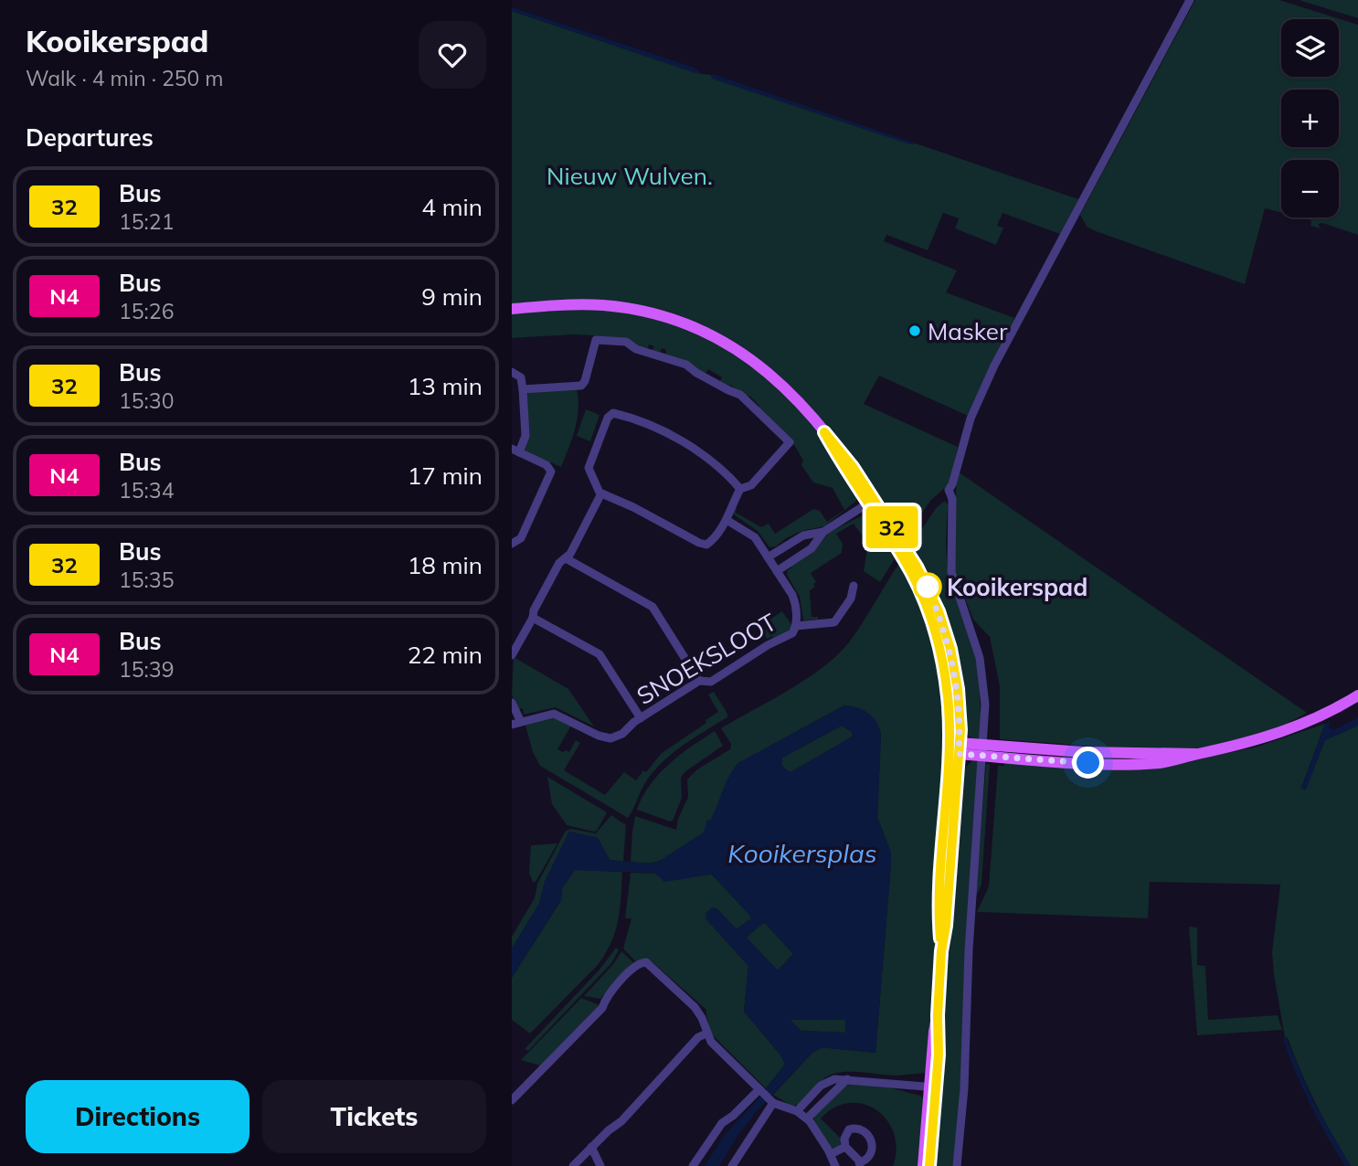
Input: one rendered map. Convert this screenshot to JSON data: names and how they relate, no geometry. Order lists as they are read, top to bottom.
{
  "streets": {
    "street": ["SNOEKSLOOT"]
  },
  "water": ["Kooikersplas"],
  "parks": ["Nieuw Wulven."],
  "places": ["Masker", "Kooikerspad"],
  "lines": ["bus line 32"],
  "page": {
    "heading": [
      ["Kooikerspad", "Walk · 4 min · 250 m"],
      "Departures"
    ],
    "on_map": "32",
    "map_buttons": ["+", "−"],
    "list": [
      {
        "mark": "32",
        "name": "Bus",
        "note": "15:21",
        "value": "4 min"
      },
      {
        "mark": "N4",
        "name": "Bus",
        "note": "15:26",
        "value": "9 min"
      },
      {
        "mark": "32",
        "name": "Bus",
        "note": "15:30",
        "value": "13 min"
      },
      {
        "mark": "N4",
        "name": "Bus",
        "note": "15:34",
        "value": "17 min"
      },
      {
        "mark": "32",
        "name": "Bus",
        "note": "15:35",
        "value": "18 min"
      },
      {
        "mark": "N4",
        "name": "Bus",
        "note": "15:39",
        "value": "22 min"
      }
    ],
    "buttons": ["Directions", "Tickets"]
  }
}
